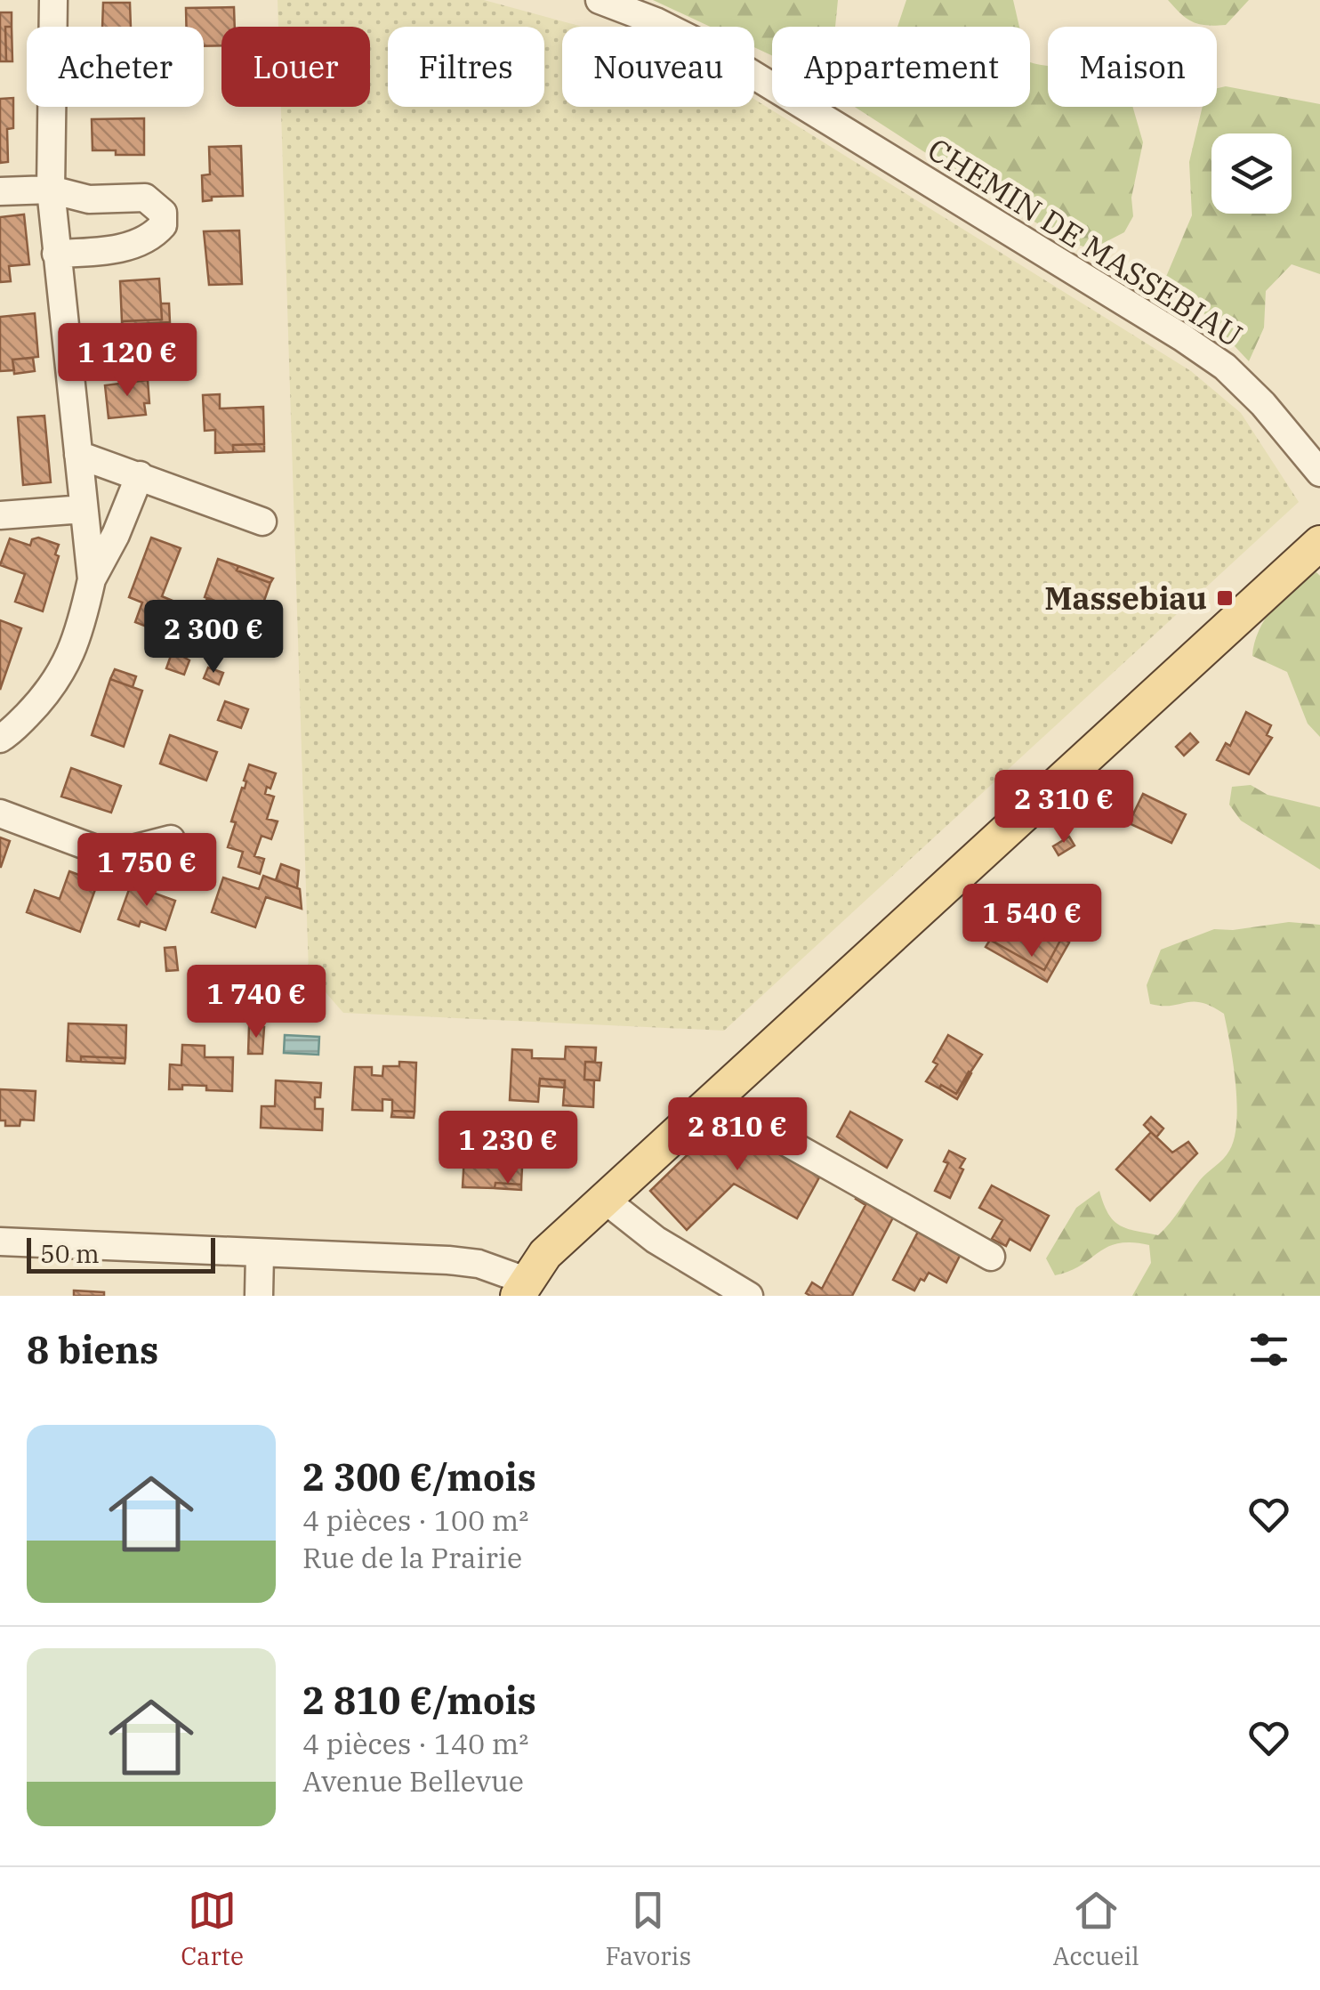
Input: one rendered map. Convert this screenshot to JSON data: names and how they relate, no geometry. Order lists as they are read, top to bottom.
{
  "streets": {
    "street": ["CHEMIN DE MASSEBIAU"]
  },
  "places": {
    "transit": ["Massebiau"]
  },
  "scale_bar": "50 m",
  "page": {
    "chip": [
      "Acheter",
      "Louer",
      "Filtres",
      "Nouveau",
      "Appartement",
      "Maison"
    ],
    "price": [
      "1 120 €",
      "2 300 €",
      "2 310 €",
      "1 750 €",
      "1 540 €",
      "1 740 €",
      "2 810 €",
      "1 230 €"
    ],
    "scale": "50 m",
    "heading": "8 biens",
    "list": [
      {
        "name": "2 300 €/mois",
        "note": "4 pièces · 100 m² · Rue de la Prairie"
      },
      {
        "name": "2 810 €/mois",
        "note": "4 pièces · 140 m² · Avenue Bellevue"
      }
    ],
    "tabs": ["Carte", "Favoris", "Accueil"]
  }
}
